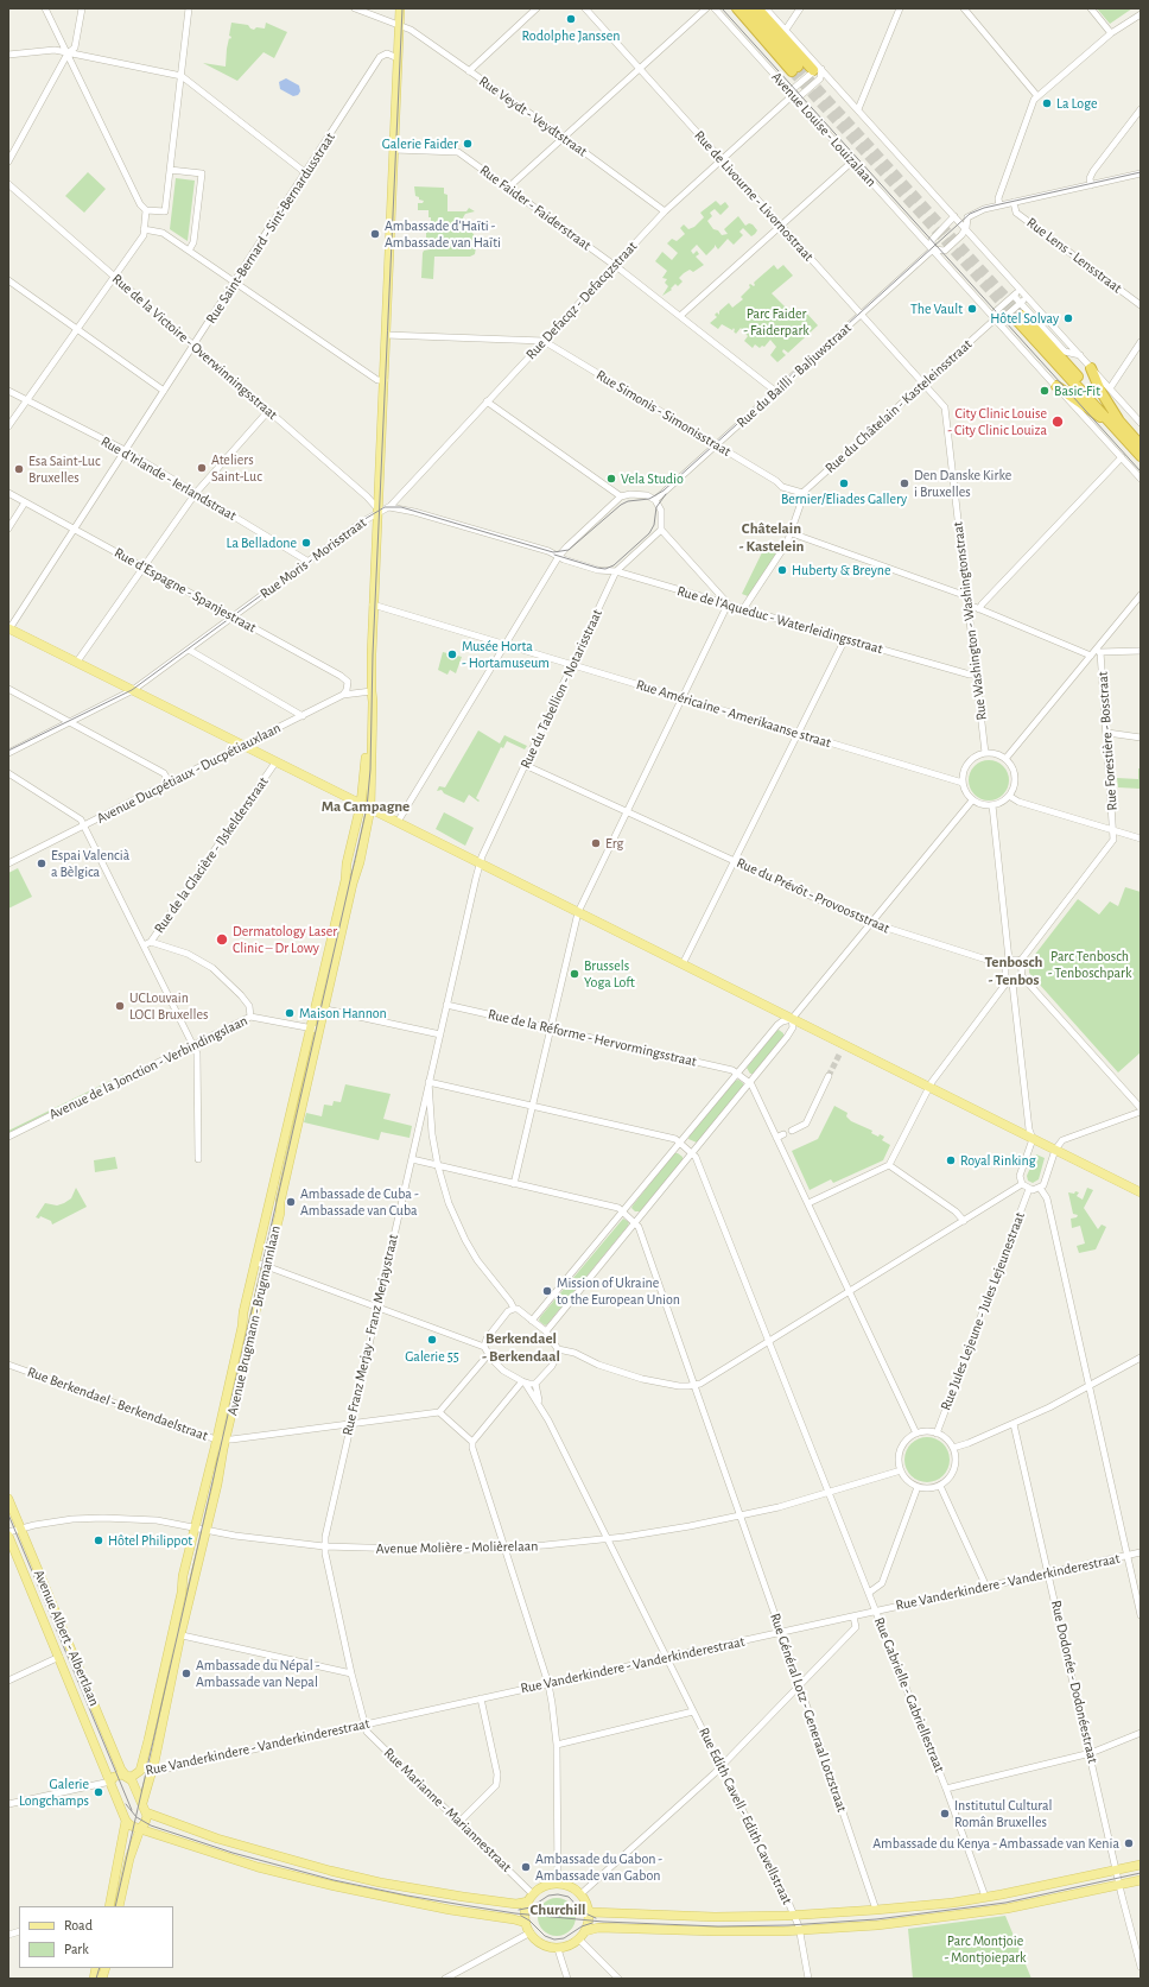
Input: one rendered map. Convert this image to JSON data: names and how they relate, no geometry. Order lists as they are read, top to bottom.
{
  "streets": {
    "highway": ["Avenue Louise - Louizalaan"],
    "main road": ["Avenue Brugmann - Brugmannlaan", "Rue Vanderkindere - Vanderkinderestraat", "Avenue Albert - Albertlaan"],
    "street": [
      "Rue Veydt - Veydtstraat",
      "Rue de Livourne - Livornostraat",
      "Rue Faider - Faiderstraat",
      "Rue Saint-Bernard - Sint-Bernardusstraat",
      "Rue Lens - Lensstraat",
      "Rue Defacqz - Defacqzstraat",
      "Rue de la Victoire - Overwinningsstraat",
      "Rue du Bailli - Baljuwstraat",
      "Rue du Châtelain - Kasteleinsstraat",
      "Rue Simonis - Simonisstraat",
      "Rue d'Irlande - Ierlandstraat",
      "Rue Moris - Morisstraat",
      "Rue d'Espagne - Spanjestraat",
      "Rue de l'Aqueduc - Waterleidingsstraat",
      "Rue Washington - Washingtonstraat",
      "Rue du Tabellion - Notarisstraat",
      "Rue Américaine - Amerikaanse straat",
      "Rue Forestière - Bosstraat",
      "Avenue Ducpétiaux - Ducpétiauxlaan",
      "Rue de la Glacière - IJskelderstraat",
      "Rue du Prévôt - Provooststraat",
      "Rue de la Réforme - Hervormingsstraat",
      "Avenue de la Jonction - Verbindingslaan",
      "Rue Jules Lejeune - Jules Lejeunestraat",
      "Rue Franz Merjay - Franz Merjaystraat",
      "Rue Berkendael - Berkendaelstraat",
      "Avenue Molière - Molièrelaan",
      "Rue Dodonée - Dodonéestraat",
      "Rue Gabrielle - Gabriellestraat",
      "Rue Général Lotz - Generaal Lotzstraat",
      "Rue Marianne - Mariannestraat",
      "Rue Edith Cavell - Edith Cavellstraat"
    ]
  },
  "crossings": [
    ["Rue Veydt - Veydtstraat", "Rue Defacqz - Defacqzstraat"],
    ["Avenue Louise - Louizalaan", "Rue Defacqz - Defacqzstraat"],
    ["Avenue Louise - Louizalaan", "Rue du Bailli - Baljuwstraat"],
    ["Avenue Louise - Louizalaan", "Rue du Châtelain - Kasteleinsstraat"],
    ["Rue de Livourne - Livornostraat", "Rue Defacqz - Defacqzstraat"],
    ["Rue de Livourne - Livornostraat", "Rue du Bailli - Baljuwstraat"],
    ["Rue de Livourne - Livornostraat", "Rue du Châtelain - Kasteleinsstraat"],
    ["Rue de Livourne - Livornostraat", "Rue Washington - Washingtonstraat"],
    ["Rue Faider - Faiderstraat", "Rue Defacqz - Defacqzstraat"],
    ["Rue Faider - Faiderstraat", "Rue du Bailli - Baljuwstraat"],
    ["Rue Saint-Bernard - Sint-Bernardusstraat", "Rue de la Victoire - Overwinningsstraat"],
    ["Rue Saint-Bernard - Sint-Bernardusstraat", "Rue d'Irlande - Ierlandstraat"],
    ["Rue Saint-Bernard - Sint-Bernardusstraat", "Rue d'Espagne - Spanjestraat"],
    ["Rue Defacqz - Defacqzstraat", "Rue de la Victoire - Overwinningsstraat"],
    ["Rue Defacqz - Defacqzstraat", "Rue Simonis - Simonisstraat"],
    ["Rue Defacqz - Defacqzstraat", "Rue Moris - Morisstraat"],
    ["Rue Defacqz - Defacqzstraat", "Rue de l'Aqueduc - Waterleidingsstraat"],
    ["Rue de la Victoire - Overwinningsstraat", "Rue Moris - Morisstraat"],
    ["Rue du Bailli - Baljuwstraat", "Rue Simonis - Simonisstraat"],
    ["Rue du Châtelain - Kasteleinsstraat", "Rue Simonis - Simonisstraat"],
    ["Rue du Châtelain - Kasteleinsstraat", "Rue Washington - Washingtonstraat"],
    ["Rue d'Irlande - Ierlandstraat", "Rue Moris - Morisstraat"],
    ["Rue Moris - Morisstraat", "Rue d'Espagne - Spanjestraat"],
    ["Rue d'Espagne - Spanjestraat", "Avenue Ducpétiaux - Ducpétiauxlaan"],
    ["Rue de l'Aqueduc - Waterleidingsstraat", "Rue Washington - Washingtonstraat"],
    ["Rue de l'Aqueduc - Waterleidingsstraat", "Rue du Tabellion - Notarisstraat"],
    ["Rue Washington - Washingtonstraat", "Rue Américaine - Amerikaanse straat"],
    ["Rue du Tabellion - Notarisstraat", "Rue Américaine - Amerikaanse straat"],
    ["Rue du Tabellion - Notarisstraat", "Rue du Prévôt - Provooststraat"],
    ["Rue du Tabellion - Notarisstraat", "Rue Franz Merjay - Franz Merjaystraat"],
    ["Avenue Ducpétiaux - Ducpétiauxlaan", "Avenue Brugmann - Brugmannlaan"],
    ["Rue de la Réforme - Hervormingsstraat", "Rue Franz Merjay - Franz Merjaystraat"],
    ["Avenue de la Jonction - Verbindingslaan", "Avenue Brugmann - Brugmannlaan"],
    ["Rue Jules Lejeune - Jules Lejeunestraat", "Avenue Molière - Molièrelaan"],
    ["Avenue Brugmann - Brugmannlaan", "Rue Berkendael - Berkendaelstraat"],
    ["Avenue Brugmann - Brugmannlaan", "Avenue Molière - Molièrelaan"],
    ["Avenue Brugmann - Brugmannlaan", "Rue Vanderkindere - Vanderkinderestraat"],
    ["Avenue Brugmann - Brugmannlaan", "Avenue Albert - Albertlaan"],
    ["Rue Franz Merjay - Franz Merjaystraat", "Rue Berkendael - Berkendaelstraat"],
    ["Rue Franz Merjay - Franz Merjaystraat", "Avenue Molière - Molièrelaan"],
    ["Rue Franz Merjay - Franz Merjaystraat", "Rue Vanderkindere - Vanderkinderestraat"],
    ["Rue Franz Merjay - Franz Merjaystraat", "Rue Marianne - Mariannestraat"],
    ["Avenue Molière - Molièrelaan", "Avenue Albert - Albertlaan"],
    ["Avenue Molière - Molièrelaan", "Rue Gabrielle - Gabriellestraat"],
    ["Avenue Molière - Molièrelaan", "Rue Général Lotz - Generaal Lotzstraat"],
    ["Avenue Molière - Molièrelaan", "Rue Edith Cavell - Edith Cavellstraat"],
    ["Rue Vanderkindere - Vanderkinderestraat", "Avenue Albert - Albertlaan"],
    ["Rue Vanderkindere - Vanderkinderestraat", "Rue Dodonée - Dodonéestraat"],
    ["Rue Vanderkindere - Vanderkinderestraat", "Rue Gabrielle - Gabriellestraat"],
    ["Rue Vanderkindere - Vanderkinderestraat", "Rue Général Lotz - Generaal Lotzstraat"],
    ["Rue Vanderkindere - Vanderkinderestraat", "Rue Marianne - Mariannestraat"],
    ["Rue Vanderkindere - Vanderkinderestraat", "Rue Edith Cavell - Edith Cavellstraat"]
  ],
  "districts": [
    "Châtelain - Kastelein",
    "Ma Campagne",
    "Tenbosch - Tenbos",
    "Berkendael - Berkendaal",
    "Churchill"
  ],
  "parks": ["Parc Faider - Faiderpark", "Parc Tenbosch - Tenboschpark", "Parc Montjoie - Montjoiepark"],
  "places": [
    "Rodolphe Janssen",
    "La Loge",
    "Galerie Faider",
    "Ambassade d'Haïti - Ambassade van Haïti",
    "The Vault",
    "Hôtel Solvay",
    "Basic-Fit",
    "City Clinic Louise - City Clinic Louiza",
    "Ateliers Saint-Luc",
    "Esa Saint-Luc Bruxelles",
    "Vela Studio",
    "Bernier/Eliades Gallery",
    "Den Danske Kirke i Bruxelles",
    "La Belladone",
    "Huberty & Breyne",
    "Musée Horta - Hortamuseum",
    "Erg",
    "Espai Valencià a Bèlgica",
    "Dermatology Laser Clinic – Dr Lowy",
    "Brussels Yoga Loft",
    "UCLouvain LOCI Bruxelles",
    "Maison Hannon",
    "Royal Rinking",
    "Ambassade de Cuba - Ambassade van Cuba",
    "Mission of Ukraine to the European Union",
    "Galerie 55",
    "Hôtel Philippot",
    "Ambassade du Népal - Ambassade van Nepal",
    "Galerie Longchamps",
    "Institutul Cultural Român Bruxelles",
    "Ambassade du Kenya - Ambassade van Kenia",
    "Ambassade du Gabon - Ambassade van Gabon"
  ],
  "legend": ["Road", "Park"]
}
